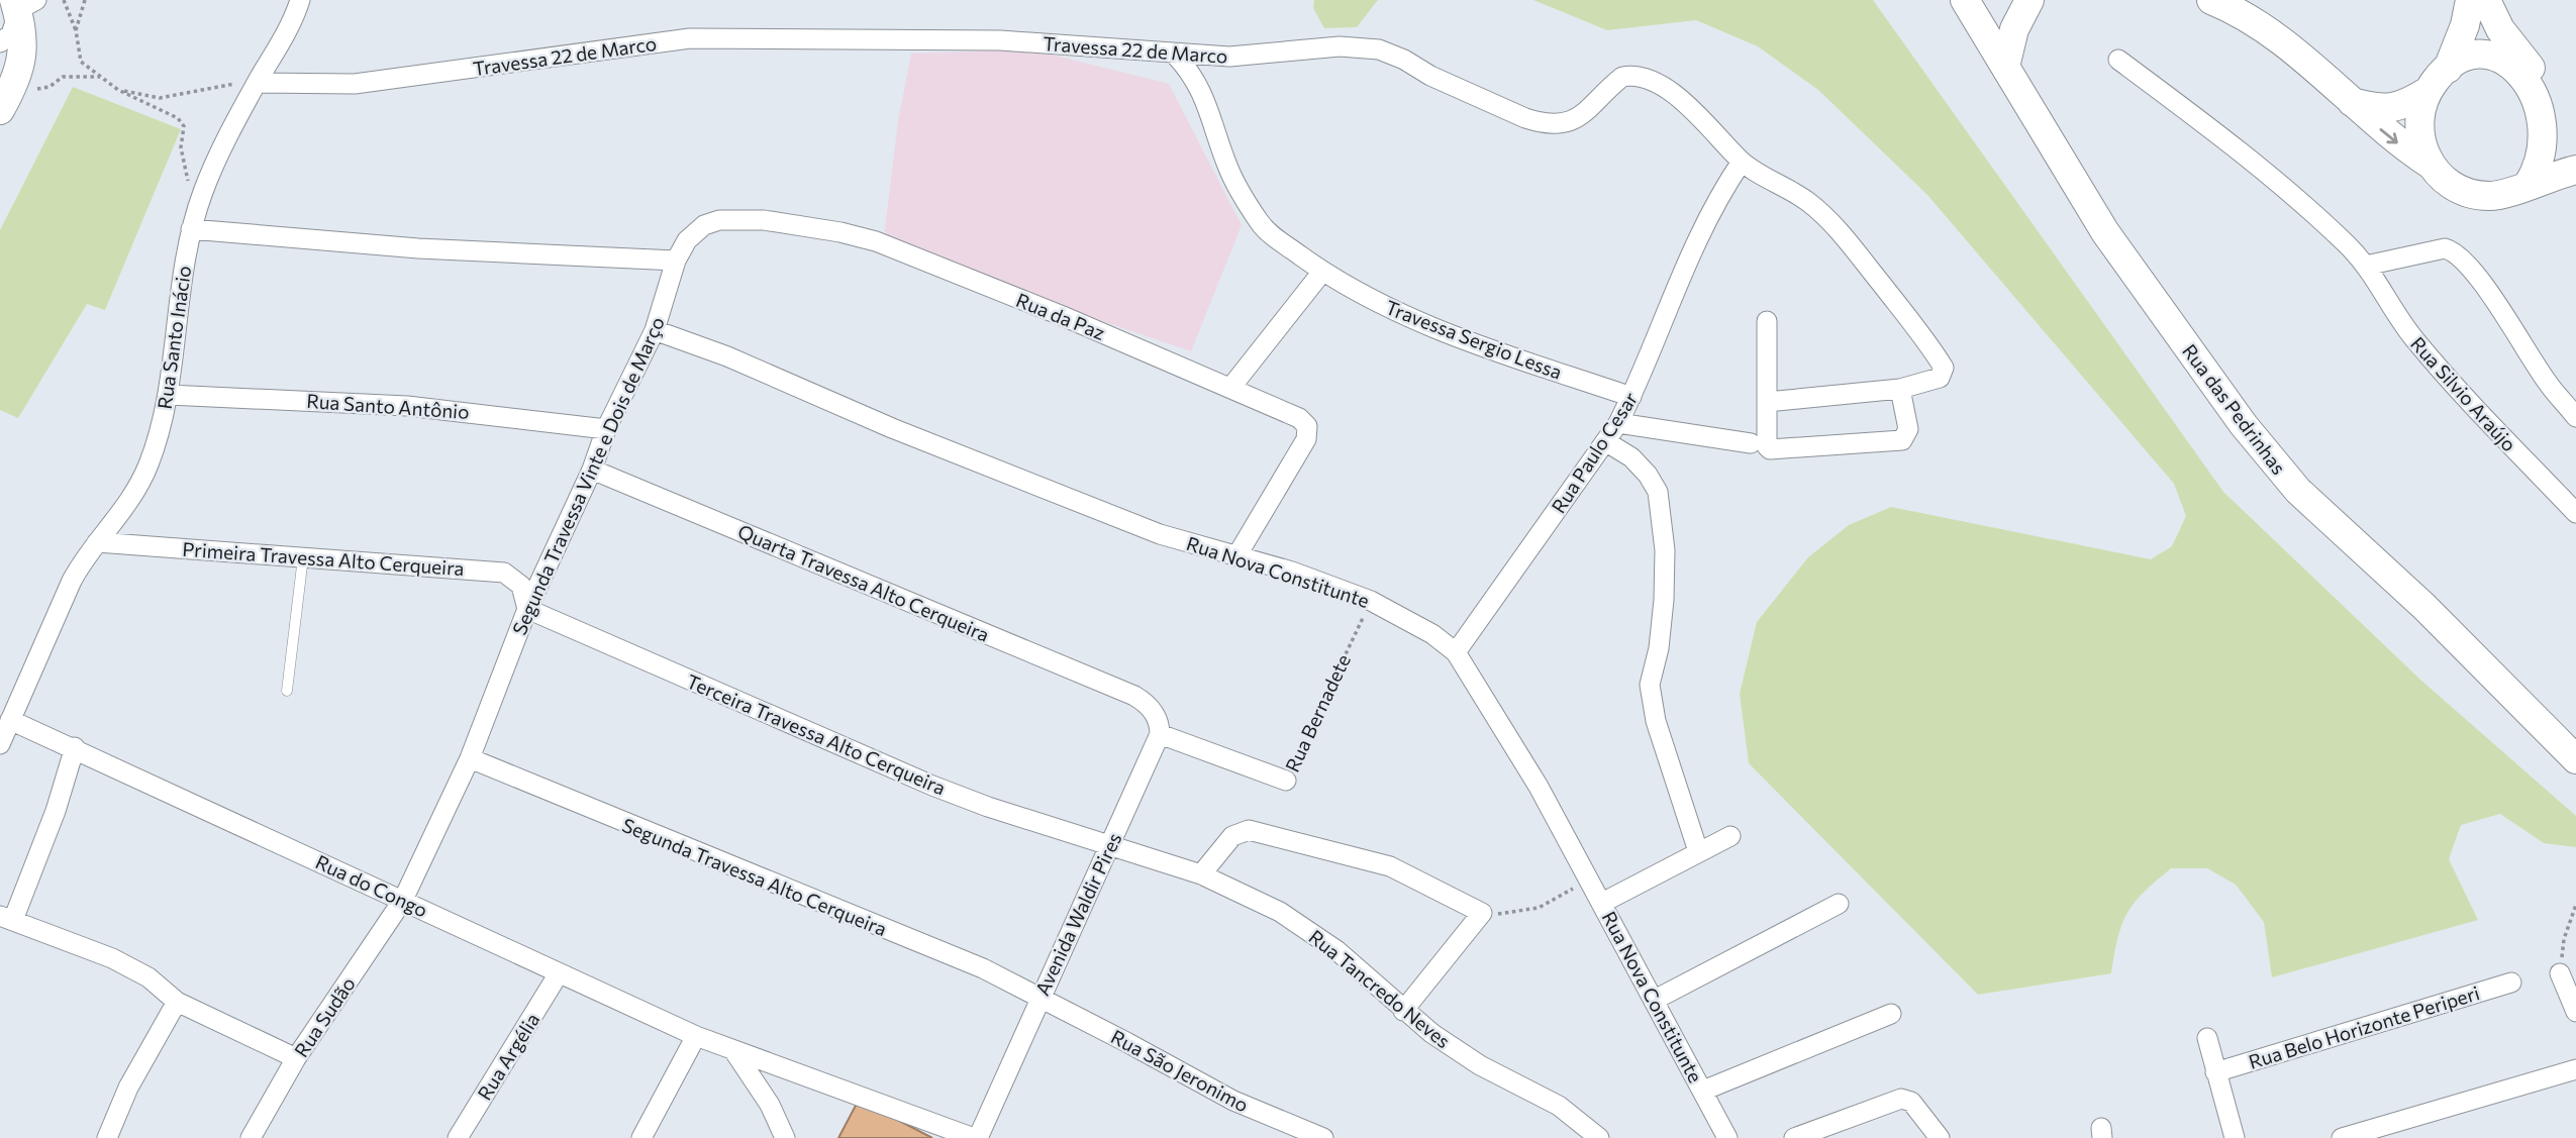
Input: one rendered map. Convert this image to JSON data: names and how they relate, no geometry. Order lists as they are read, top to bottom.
{
  "streets": {
    "main road": ["Rua das Pedrinhas"],
    "street": [
      "Travessa 22 de Marco",
      "Rua da Paz",
      "Rua Santo Inácio",
      "Travessa Sergio Lessa",
      "Rua Silvio Araújo",
      "Rua Santo Antônio",
      "Rua Paulo Cesar",
      "Segunda Travessa Vinte e Dois de Março",
      "Primeira Travessa Alto Cerqueira",
      "Rua Nova Constitunte",
      "Quarta Travessa Alto Cerqueira",
      "Rua Bernadete",
      "Terceira Travessa Alto Cerqueira",
      "Segunda Travessa Alto Cerqueira",
      "Rua do Congo",
      "Avenida Waldir Pires",
      "Rua Tancredo Neves",
      "Rua Sudão",
      "Rua Belo Horizonte Periperi",
      "Rua Argélia",
      "Rua São Jeronimo"
    ]
  },
  "crossings": [
    ["Travessa 22 de Marco", "Rua Santo Inácio"],
    ["Travessa 22 de Marco", "Travessa Sergio Lessa"],
    ["Travessa 22 de Marco", "Rua Paulo Cesar"],
    ["Rua da Paz", "Segunda Travessa Vinte e Dois de Março"],
    ["Rua da Paz", "Rua Nova Constitunte"],
    ["Rua Santo Inácio", "Rua Santo Antônio"],
    ["Rua Santo Inácio", "Primeira Travessa Alto Cerqueira"],
    ["Rua Santo Inácio", "Rua do Congo"],
    ["Travessa Sergio Lessa", "Rua Paulo Cesar"],
    ["Rua Santo Antônio", "Segunda Travessa Vinte e Dois de Março"],
    ["Rua Paulo Cesar", "Rua Nova Constitunte"],
    ["Segunda Travessa Vinte e Dois de Março", "Primeira Travessa Alto Cerqueira"],
    ["Segunda Travessa Vinte e Dois de Março", "Rua Nova Constitunte"],
    ["Segunda Travessa Vinte e Dois de Março", "Quarta Travessa Alto Cerqueira"],
    ["Segunda Travessa Vinte e Dois de Março", "Terceira Travessa Alto Cerqueira"],
    ["Segunda Travessa Vinte e Dois de Março", "Segunda Travessa Alto Cerqueira"],
    ["Segunda Travessa Vinte e Dois de Março", "Rua do Congo"],
    ["Segunda Travessa Vinte e Dois de Março", "Rua Sudão"],
    ["Primeira Travessa Alto Cerqueira", "Terceira Travessa Alto Cerqueira"],
    ["Rua Nova Constitunte", "Rua Bernadete"],
    ["Quarta Travessa Alto Cerqueira", "Rua Bernadete"],
    ["Quarta Travessa Alto Cerqueira", "Avenida Waldir Pires"],
    ["Rua Bernadete", "Avenida Waldir Pires"],
    ["Terceira Travessa Alto Cerqueira", "Avenida Waldir Pires"],
    ["Terceira Travessa Alto Cerqueira", "Rua Tancredo Neves"],
    ["Segunda Travessa Alto Cerqueira", "Avenida Waldir Pires"],
    ["Segunda Travessa Alto Cerqueira", "Rua São Jeronimo"],
    ["Rua do Congo", "Avenida Waldir Pires"],
    ["Rua do Congo", "Rua Sudão"],
    ["Rua do Congo", "Rua Argélia"],
    ["Avenida Waldir Pires", "Rua Tancredo Neves"],
    ["Avenida Waldir Pires", "Rua São Jeronimo"]
  ]
}
